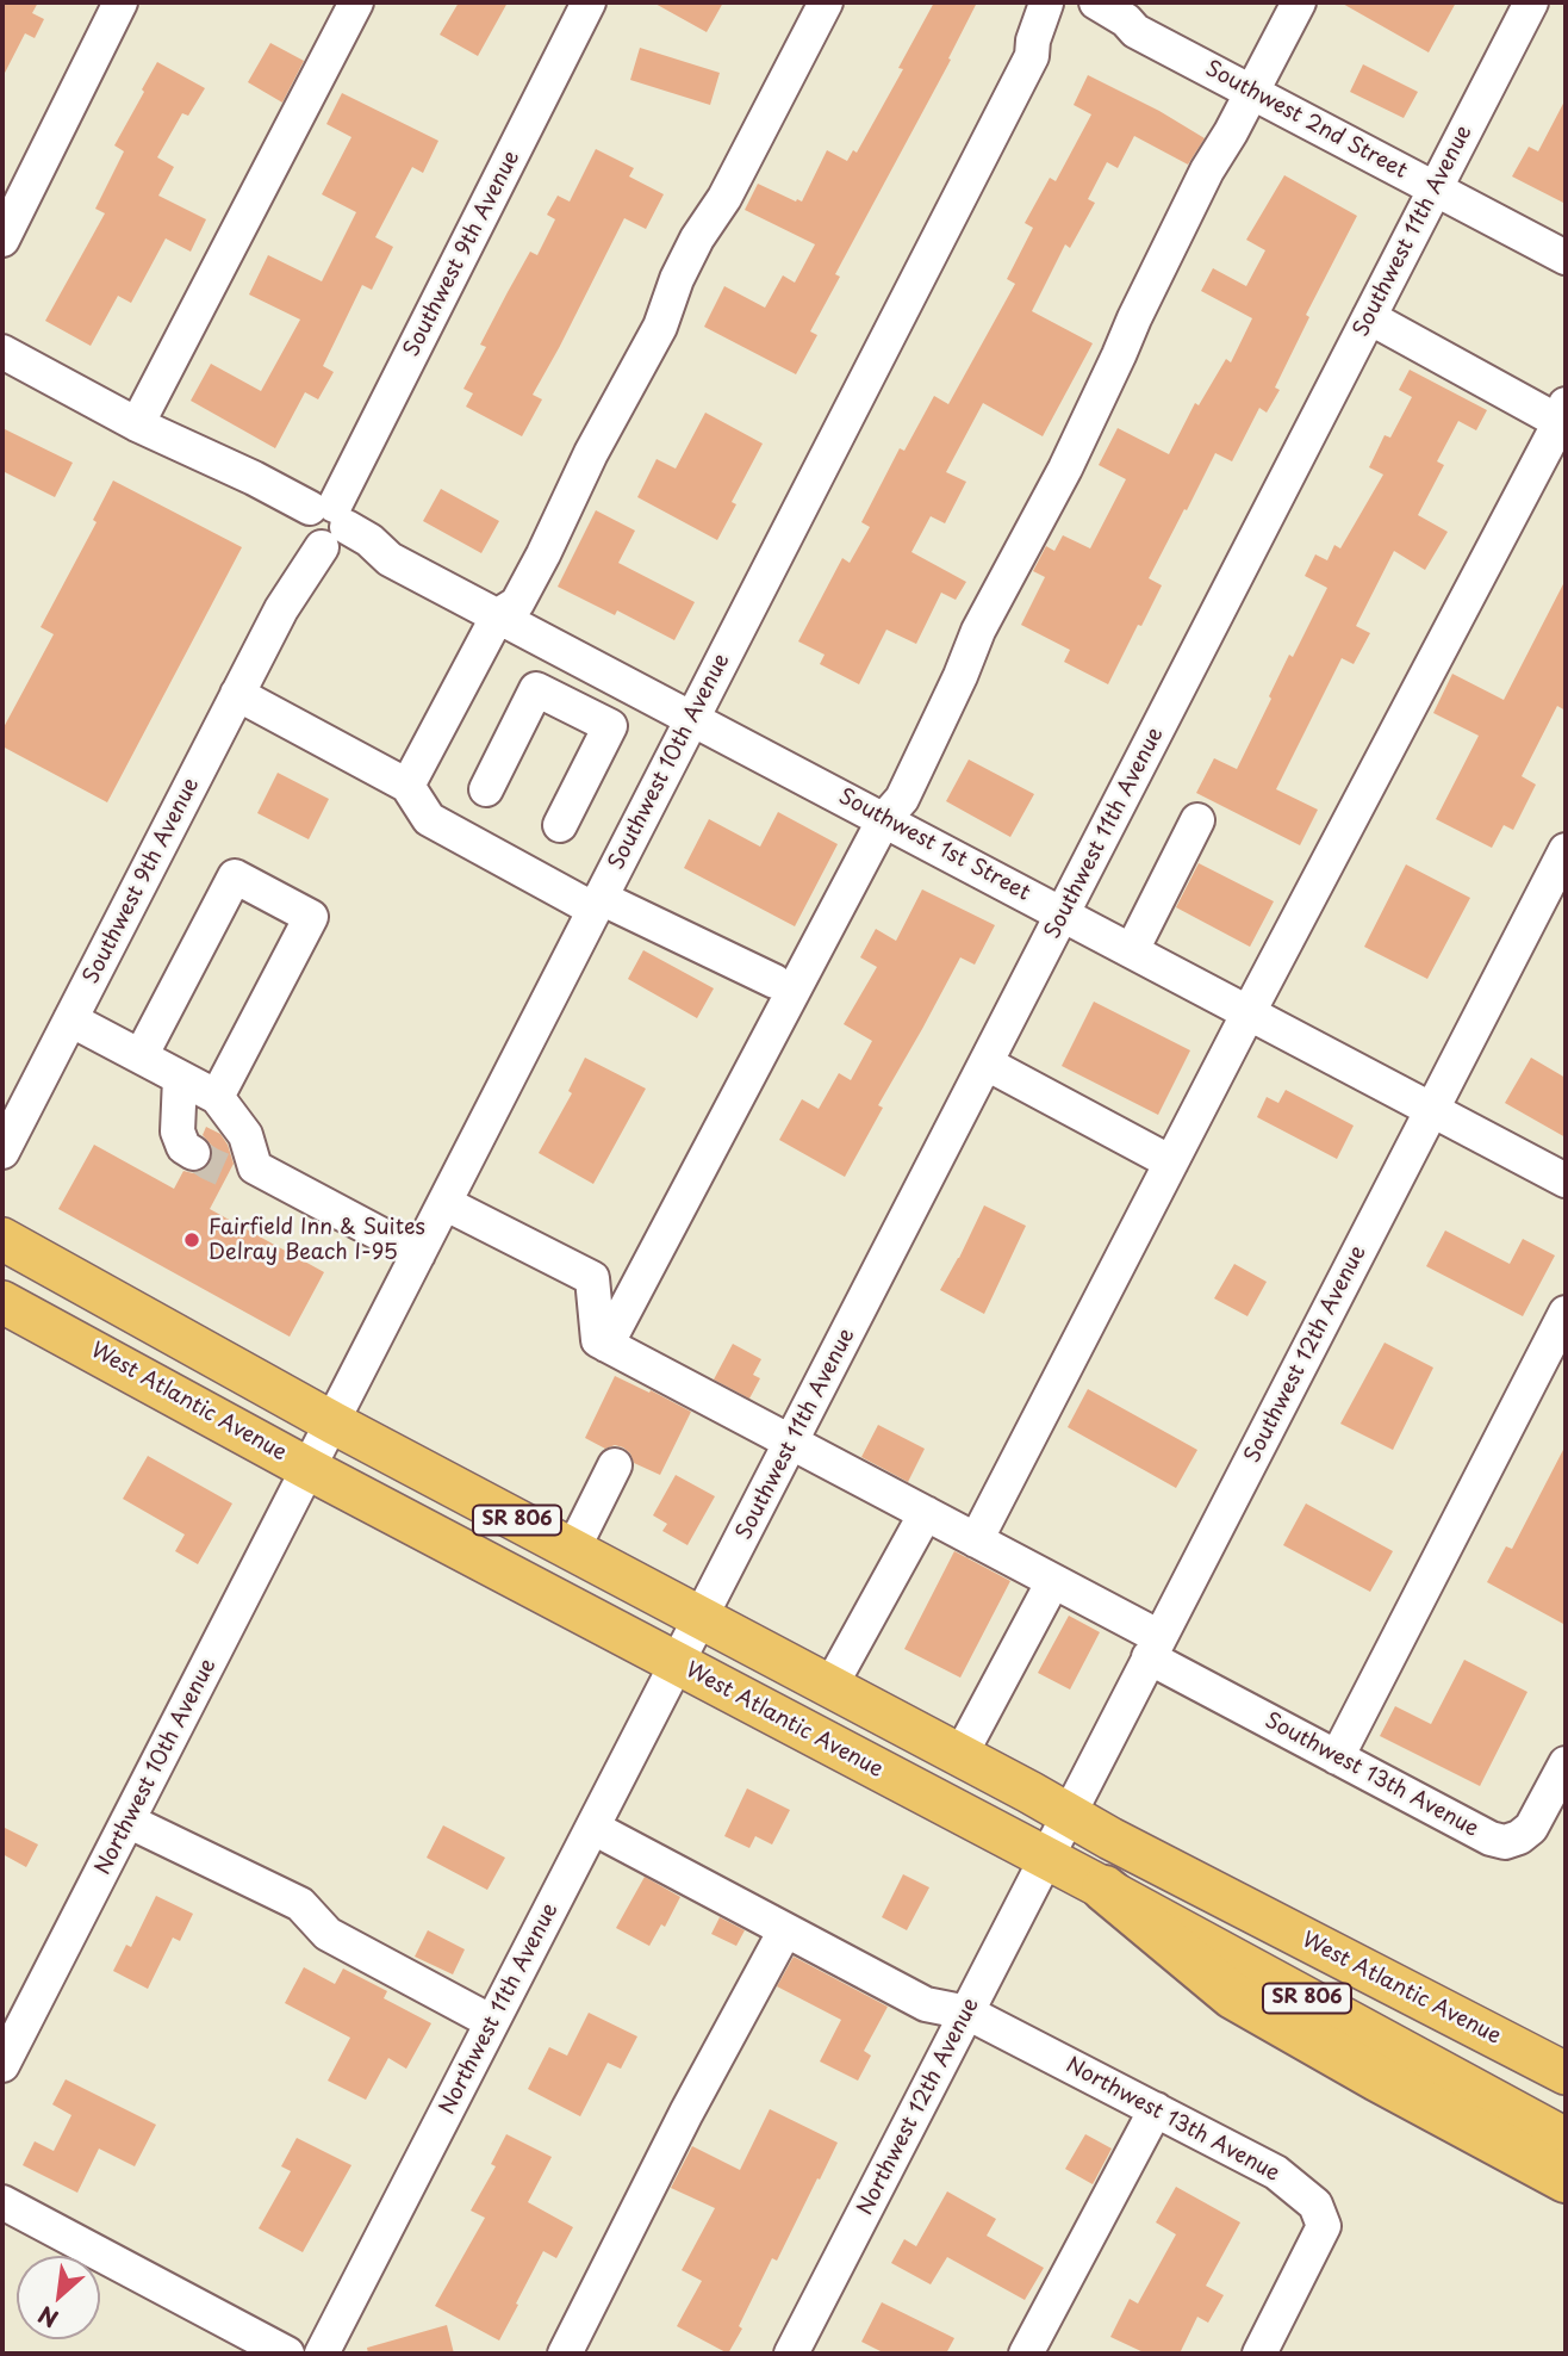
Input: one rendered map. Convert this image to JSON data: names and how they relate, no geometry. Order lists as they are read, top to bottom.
{
  "streets": {
    "main road": ["West Atlantic Avenue", "SR 806"],
    "street": [
      "Southwest 2nd Street",
      "Southwest 11th Avenue",
      "Southwest 9th Avenue",
      "Southwest 10th Avenue",
      "Southwest 1st Street",
      "Southwest 12th Avenue",
      "Northwest 10th Avenue",
      "Southwest 13th Avenue",
      "Northwest 11th Avenue",
      "Northwest 12th Avenue",
      "Northwest 13th Avenue"
    ]
  },
  "crossings": [
    ["Southwest 2nd Street", "Southwest 11th Avenue"],
    ["Southwest 2nd Street", "Southwest 10th Avenue"],
    ["Southwest 11th Avenue", "Southwest 1st Street"],
    ["Southwest 11th Avenue", "West Atlantic Avenue"],
    ["Southwest 11th Avenue", "Southwest 13th Avenue"],
    ["Southwest 11th Avenue", "Northwest 11th Avenue"],
    ["Southwest 9th Avenue", "Southwest 1st Street"],
    ["Southwest 10th Avenue", "Southwest 1st Street"],
    ["Southwest 10th Avenue", "West Atlantic Avenue"],
    ["Southwest 10th Avenue", "Northwest 10th Avenue"],
    ["Southwest 1st Street", "Southwest 12th Avenue"],
    ["Southwest 12th Avenue", "West Atlantic Avenue"],
    ["Southwest 12th Avenue", "Southwest 13th Avenue"],
    ["Southwest 12th Avenue", "Northwest 12th Avenue"],
    ["West Atlantic Avenue", "Northwest 10th Avenue"],
    ["West Atlantic Avenue", "Northwest 11th Avenue"],
    ["West Atlantic Avenue", "Northwest 12th Avenue"],
    ["Northwest 11th Avenue", "Northwest 13th Avenue"],
    ["Northwest 12th Avenue", "Northwest 13th Avenue"]
  ],
  "places": ["Fairfield Inn & Suites Delray Beach I-95"],
  "north": "bottom left"
}
